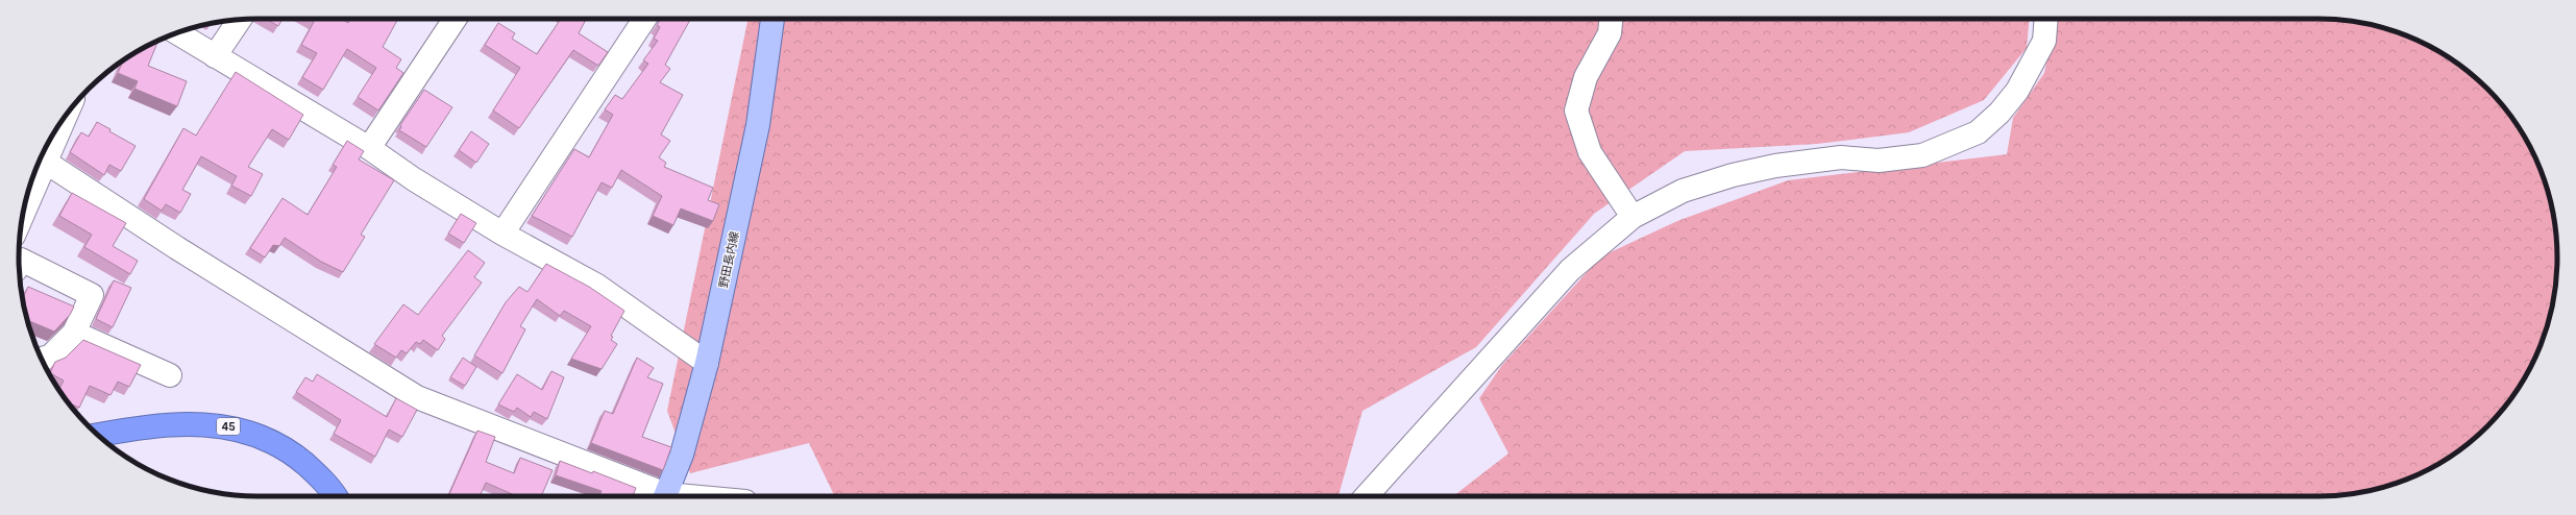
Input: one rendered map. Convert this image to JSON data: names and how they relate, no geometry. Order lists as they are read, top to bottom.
{
  "streets": {
    "highway": ["45"],
    "main road": ["野田長内線"]
  }
}
